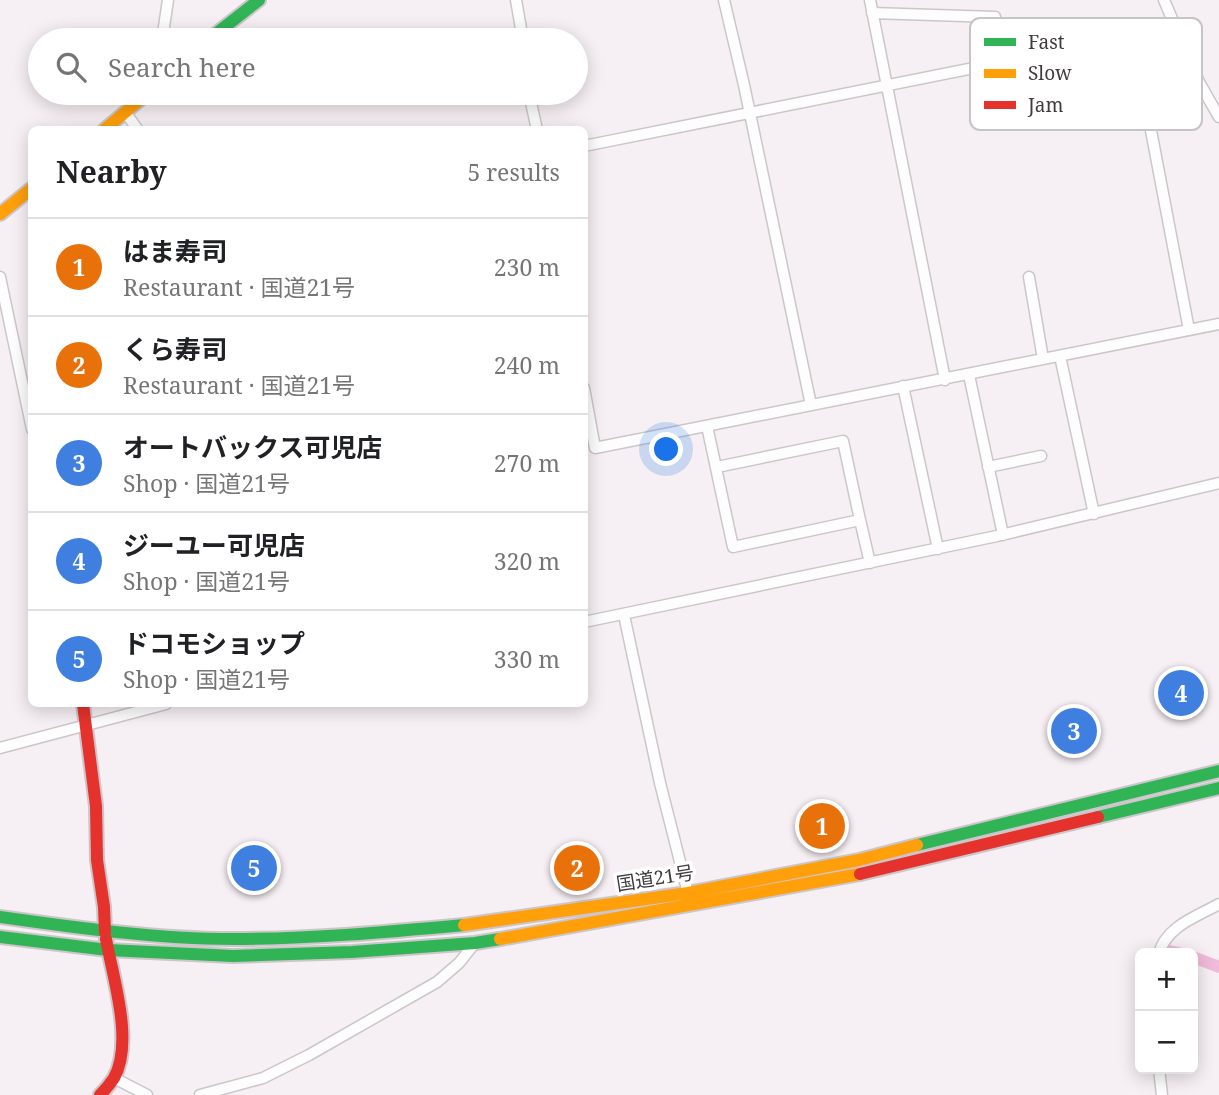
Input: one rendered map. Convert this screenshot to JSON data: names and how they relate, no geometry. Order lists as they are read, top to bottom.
{
  "streets": {
    "main road": ["国道21号"]
  },
  "legend": ["Fast", "Slow", "Jam"],
  "page": {
    "search": "Search here",
    "heading": ["Nearby", "5 results"],
    "list": [
      {
        "mark": "1",
        "name": "はま寿司",
        "note": "Restaurant · 国道21号",
        "value": "230 m"
      },
      {
        "mark": "2",
        "name": "くら寿司",
        "note": "Restaurant · 国道21号",
        "value": "240 m"
      },
      {
        "mark": "3",
        "name": "オートバックス可児店",
        "note": "Shop · 国道21号",
        "value": "270 m"
      },
      {
        "mark": "4",
        "name": "ジーユー可児店",
        "note": "Shop · 国道21号",
        "value": "320 m"
      },
      {
        "mark": "5",
        "name": "ドコモショップ",
        "note": "Shop · 国道21号",
        "value": "330 m"
      }
    ],
    "pins": [
      "4",
      "3",
      "1",
      "2",
      "5"
    ],
    "map_buttons": ["+", "−"]
  }
}
